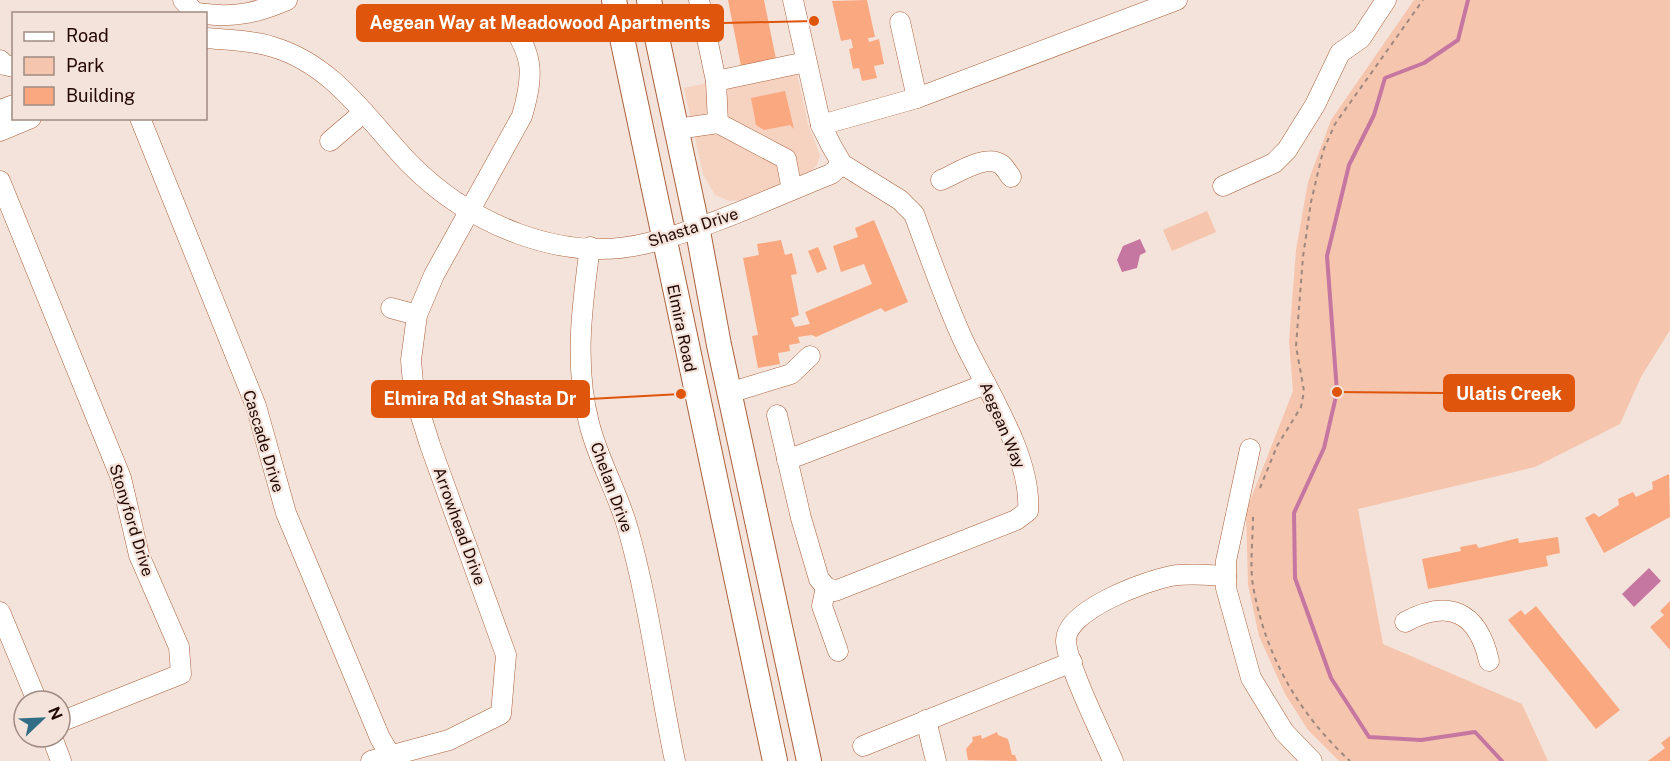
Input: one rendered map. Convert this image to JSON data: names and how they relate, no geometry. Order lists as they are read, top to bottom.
{
  "streets": {
    "main road": ["Elmira Road"],
    "street": [
      "Shasta Drive",
      "Aegean Way",
      "Cascade Drive",
      "Chelan Drive",
      "Stonyford Drive",
      "Arrowhead Drive"
    ]
  },
  "crossings": [
    ["Shasta Drive", "Elmira Road"],
    ["Shasta Drive", "Aegean Way"],
    ["Shasta Drive", "Chelan Drive"],
    ["Shasta Drive", "Arrowhead Drive"],
    ["Cascade Drive", "Arrowhead Drive"]
  ],
  "places": ["Aegean Way at Meadowood Apartments", "Ulatis Creek", "Elmira Rd at Shasta Dr"],
  "legend": ["Road", "Park", "Building"],
  "north": "top right"
}
